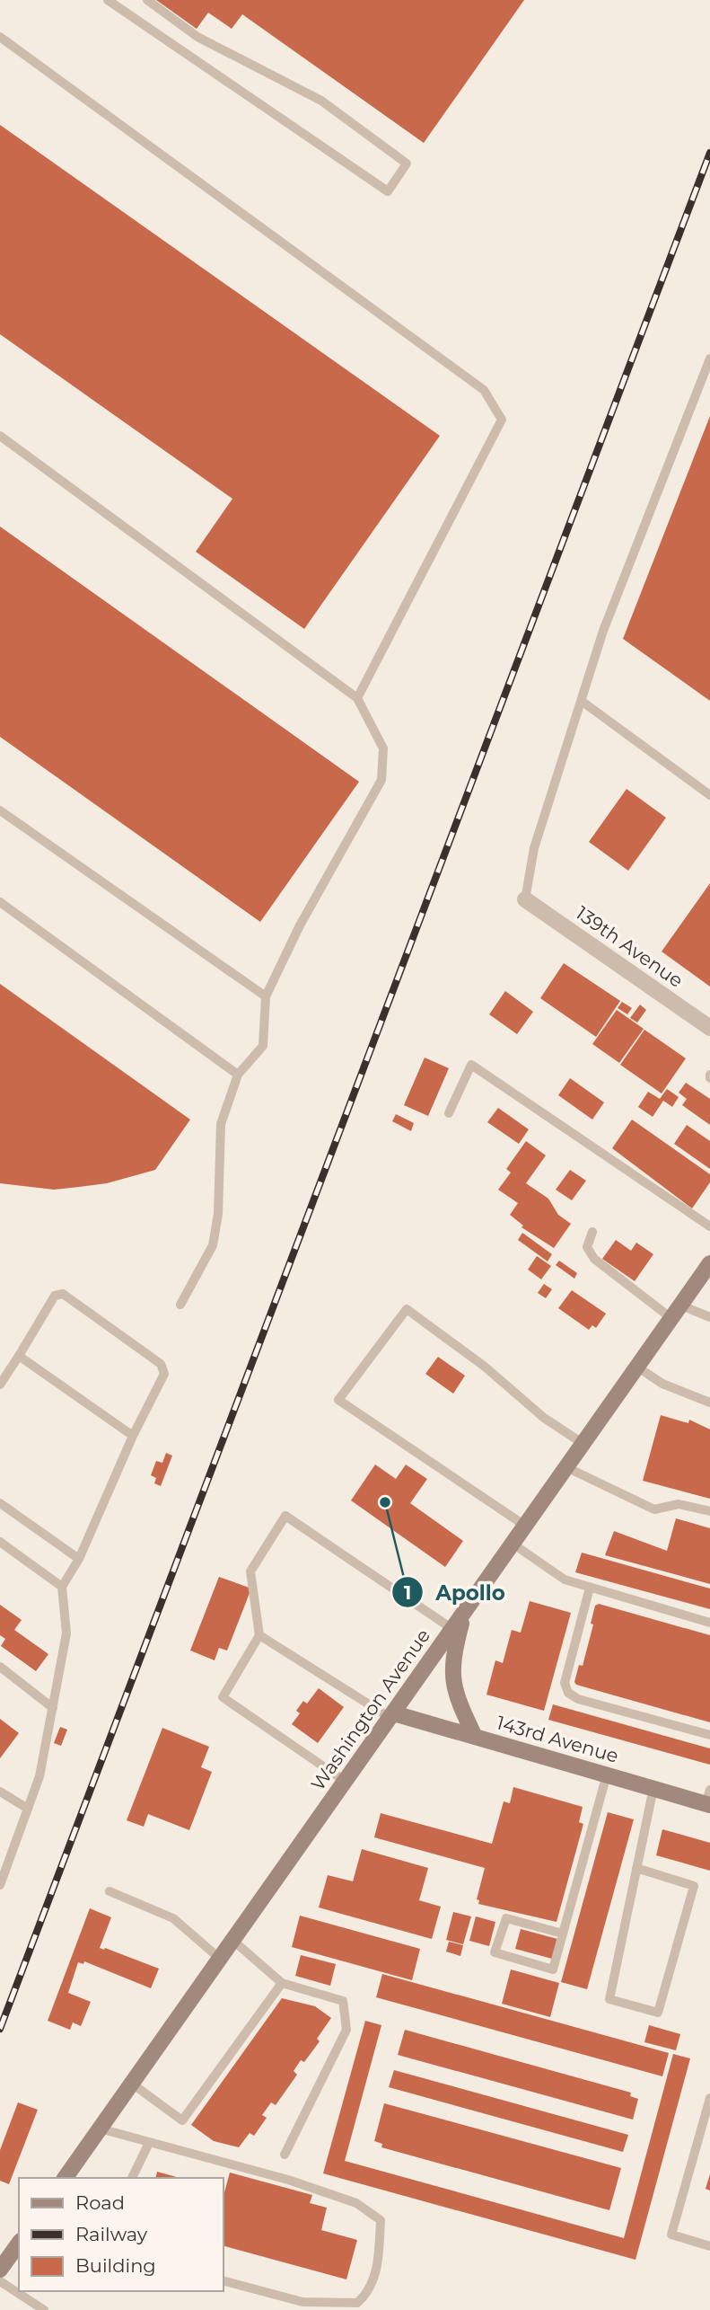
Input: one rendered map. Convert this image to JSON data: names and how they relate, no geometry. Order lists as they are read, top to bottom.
{
  "streets": {
    "main road": ["Washington Avenue", "143rd Avenue"],
    "street": ["139th Avenue"]
  },
  "crossings": [
    ["Washington Avenue", "143rd Avenue"]
  ],
  "places": ["Apollo"],
  "legend": ["Road", "Railway", "Building"]
}
